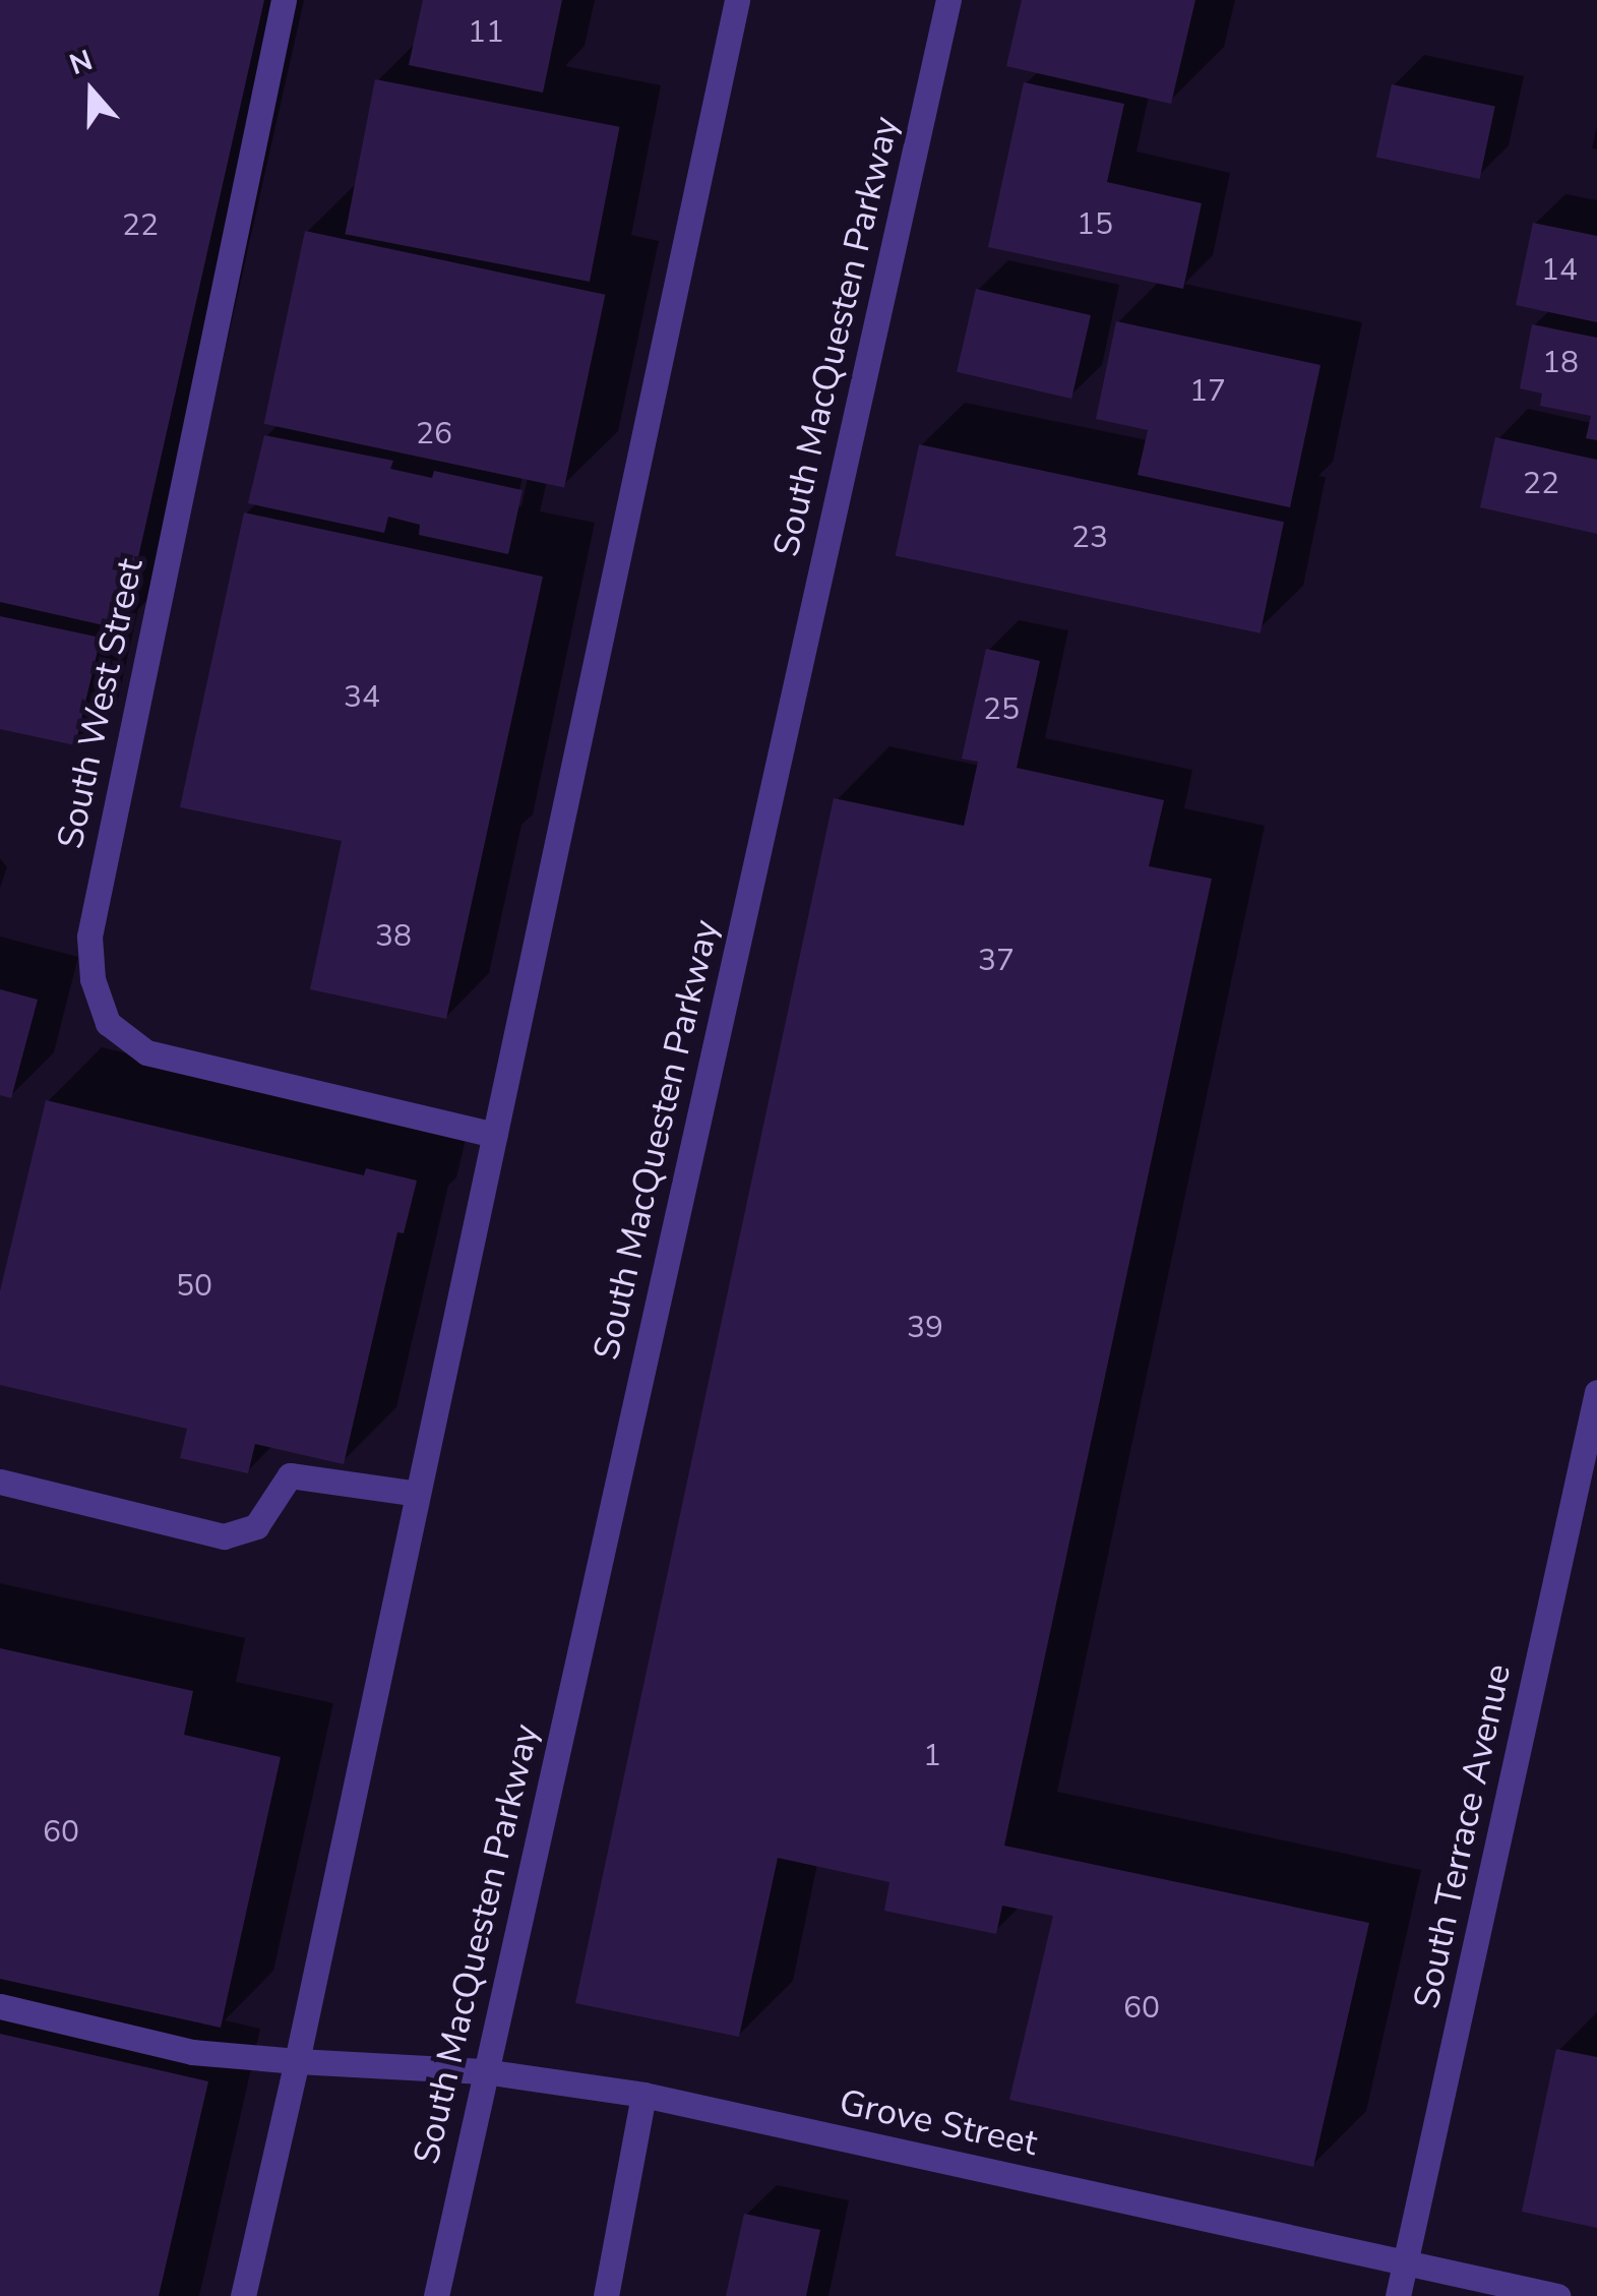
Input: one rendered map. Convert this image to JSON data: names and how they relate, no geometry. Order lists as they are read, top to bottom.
{
  "streets": {
    "street": [
      "South MacQuesten Parkway",
      "South West Street",
      "South Terrace Avenue",
      "Grove Street"
    ]
  },
  "crossings": [
    ["South MacQuesten Parkway", "Grove Street"],
    ["South Terrace Avenue", "Grove Street"]
  ],
  "house_numbers": [
    "11",
    "15",
    "22",
    "14",
    "18",
    "17",
    "26",
    "22",
    "23",
    "34",
    "25",
    "38",
    "37",
    "50",
    "39",
    "1",
    "60",
    "60"
  ],
  "north": "top"
}
